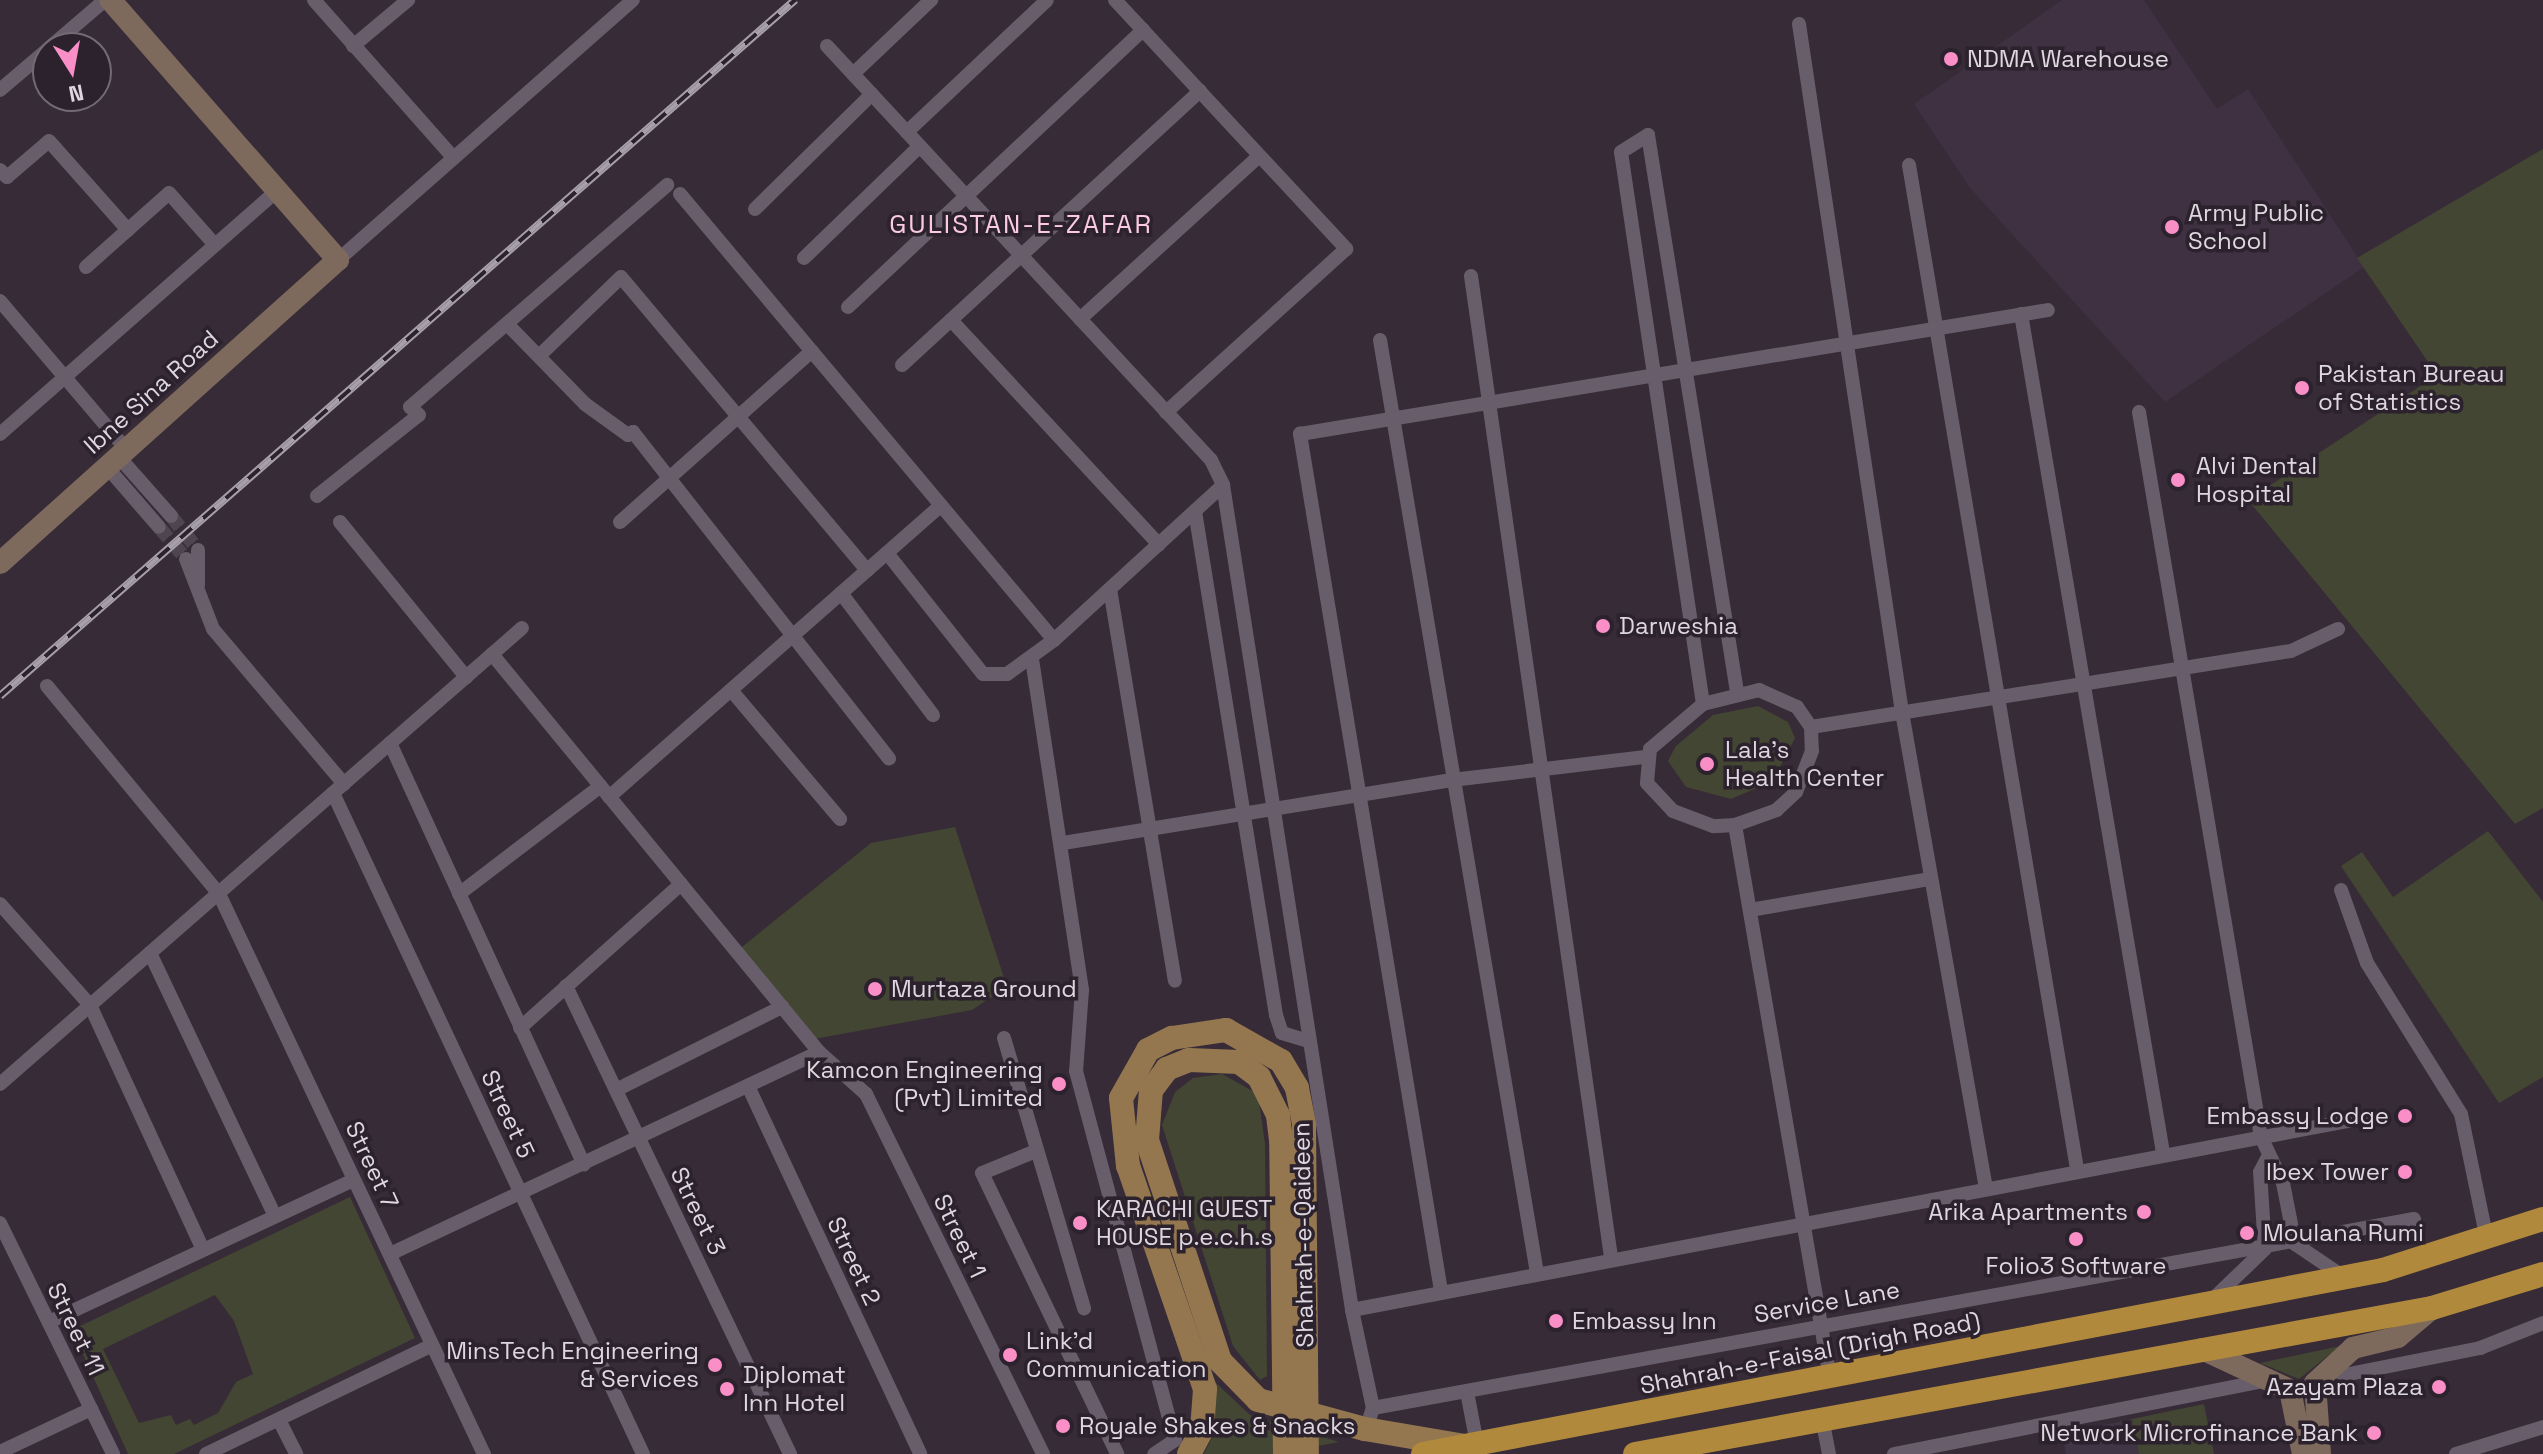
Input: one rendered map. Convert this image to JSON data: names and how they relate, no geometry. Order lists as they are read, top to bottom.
{
  "streets": {
    "highway": ["Shahrah-e-Faisal (Drigh Road)"],
    "main road": ["Shahrah-e-Qaideen"],
    "street": [
      "Ibne Sina Road",
      "Street 5",
      "Street 7",
      "Street 3",
      "Street 1",
      "Street 2",
      "Service Lane",
      "Street 11"
    ]
  },
  "crossings": [
    ["Shahrah-e-Qaideen", "Service Lane"],
    ["Shahrah-e-Qaideen", "Shahrah-e-Faisal (Drigh Road)"]
  ],
  "districts": ["GULISTAN-E-ZAFAR"],
  "places": [
    "NDMA Warehouse",
    "Army Public School",
    "Pakistan Bureau of Statistics",
    "Alvi Dental Hospital",
    "Darweshia",
    "Lala's Health Center",
    "Murtaza Ground",
    "Kamcon Engineering (Pvt) Limited",
    "Embassy Lodge",
    "Ibex Tower",
    "Arika Apartments",
    "KARACHI GUEST HOUSE p.e.c.h.s",
    "Moulana Rumi",
    "Folio3 Software",
    "Embassy Inn",
    "Link'd Communication",
    "MinsTech Engineering & Services",
    "Azayam Plaza",
    "Diplomat Inn Hotel",
    "Royale Shakes & Snacks",
    "Network Microfinance Bank"
  ],
  "north": "bottom"
}
